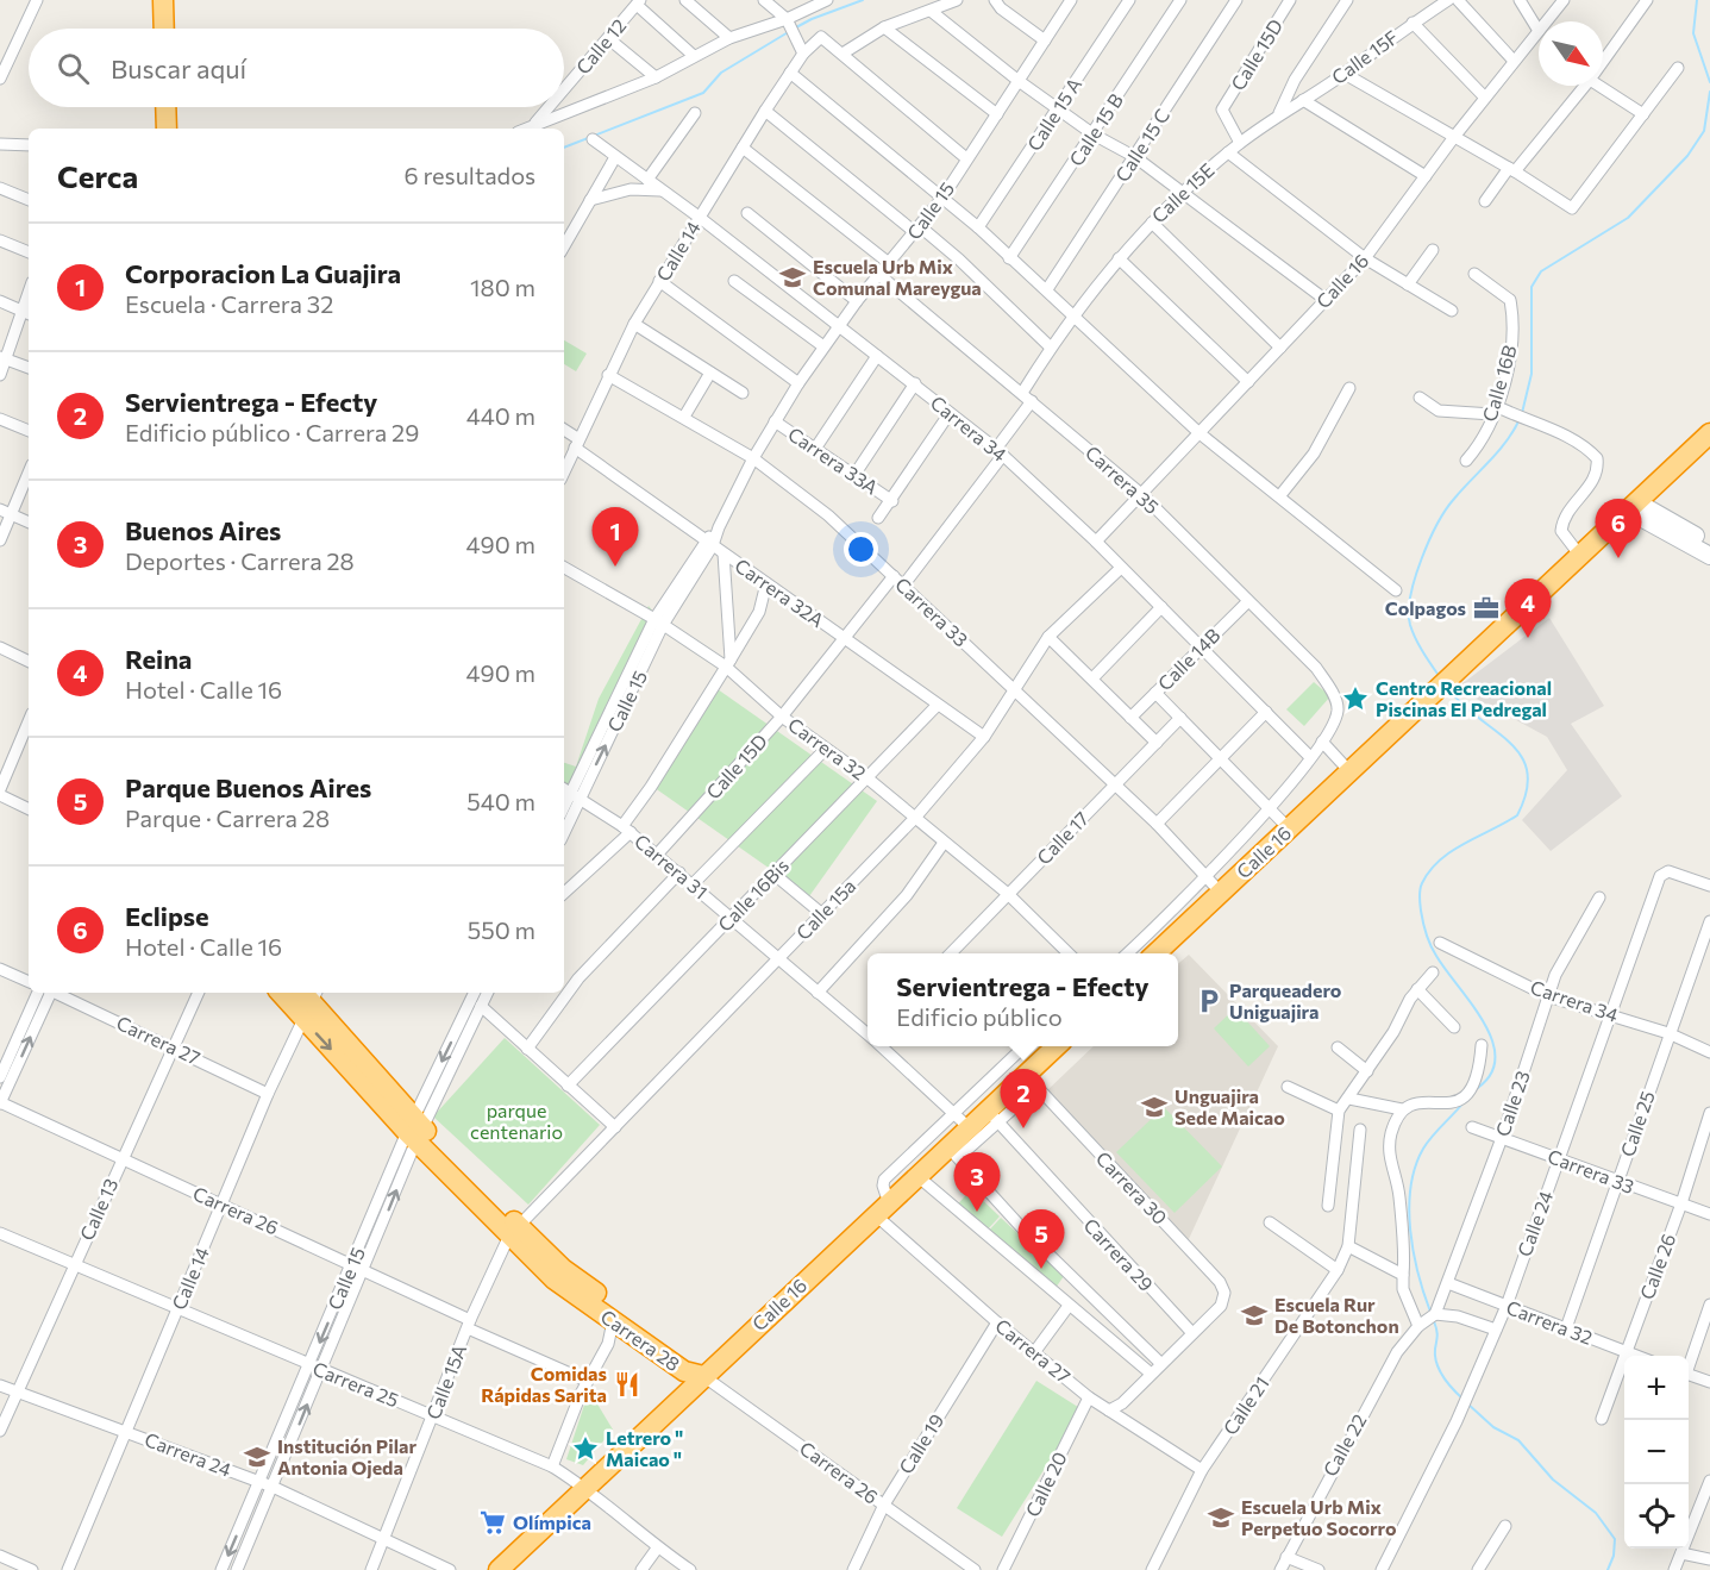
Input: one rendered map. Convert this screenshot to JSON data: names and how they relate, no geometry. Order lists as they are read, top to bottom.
{
  "streets": {
    "highway": ["Calle 16", "Carrera 28"],
    "street": [
      "Calle 12",
      "Calle 15D",
      "Calle 15F",
      "Calle 15 A",
      "Calle 15 B",
      "Calle 15 C",
      "Calle 15E",
      "Calle 15",
      "Calle 14",
      "Calle 16B",
      "Carrera 34",
      "Carrera 33A",
      "Carrera 35",
      "Carrera 32A",
      "Carrera 33",
      "Calle 14B",
      "Carrera 32",
      "Calle 17",
      "Carrera 31",
      "Calle 16Bis",
      "Calle 15a",
      "Carrera 27",
      "Calle 23",
      "Calle 25",
      "Carrera 30",
      "Calle 13",
      "Carrera 26",
      "Calle 24",
      "Carrera 29",
      "Calle 26",
      "Calle 15A",
      "Carrera 25",
      "Calle 21",
      "Calle 19",
      "Calle 22",
      "Carrera 24",
      "Calle 20"
    ]
  },
  "crossings": [
    ["Calle 15D", "Calle 15E"],
    ["Calle 15D", "Carrera 32A"],
    ["Calle 15D", "Carrera 33"],
    ["Calle 15D", "Carrera 32"],
    ["Calle 15D", "Carrera 31"],
    ["Calle 15F", "Calle 15E"],
    ["Calle 15E", "Carrera 34"],
    ["Calle 15E", "Carrera 35"],
    ["Calle 15", "Carrera 34"],
    ["Calle 15", "Carrera 33A"],
    ["Calle 15", "Carrera 35"],
    ["Calle 15", "Carrera 32A"],
    ["Calle 15", "Carrera 33"],
    ["Calle 15", "Carrera 32"],
    ["Calle 15", "Carrera 31"],
    ["Calle 15", "Carrera 26"],
    ["Calle 15", "Carrera 28"],
    ["Calle 15", "Carrera 25"],
    ["Calle 15", "Carrera 24"],
    ["Calle 14", "Carrera 34"],
    ["Calle 14", "Carrera 32A"],
    ["Calle 14", "Carrera 33"],
    ["Calle 14", "Carrera 27"],
    ["Calle 14", "Carrera 26"],
    ["Calle 14", "Carrera 28"],
    ["Calle 14", "Carrera 25"],
    ["Calle 14", "Carrera 24"],
    ["Calle 16", "Carrera 34"],
    ["Calle 16", "Carrera 35"],
    ["Calle 16", "Carrera 33"],
    ["Calle 16", "Carrera 31"],
    ["Calle 16", "Carrera 27"],
    ["Calle 16", "Carrera 30"],
    ["Calle 16", "Carrera 26"],
    ["Calle 16", "Carrera 29"],
    ["Calle 16", "Carrera 28"],
    ["Calle 16", "Carrera 25"],
    ["Carrera 34", "Calle 14B"],
    ["Carrera 34", "Calle 15a"],
    ["Carrera 34", "Calle 23"],
    ["Carrera 34", "Calle 25"],
    ["Carrera 34", "Calle 24"],
    ["Carrera 35", "Calle 14B"],
    ["Carrera 32A", "Calle 16Bis"],
    ["Carrera 32A", "Calle 15a"],
    ["Carrera 33", "Calle 17"],
    ["Carrera 33", "Calle 15a"],
    ["Carrera 33", "Calle 23"],
    ["Carrera 33", "Calle 25"],
    ["Carrera 33", "Calle 24"],
    ["Carrera 33", "Calle 26"],
    ["Carrera 32", "Calle 17"],
    ["Carrera 32", "Calle 16Bis"],
    ["Carrera 32", "Calle 15a"],
    ["Carrera 32", "Calle 23"],
    ["Carrera 32", "Calle 25"],
    ["Carrera 32", "Calle 24"],
    ["Carrera 32", "Calle 26"],
    ["Carrera 31", "Calle 16Bis"],
    ["Carrera 31", "Calle 15a"],
    ["Calle 15a", "Carrera 28"],
    ["Calle 15a", "Calle 15A"],
    ["Carrera 27", "Calle 13"],
    ["Carrera 27", "Calle 21"],
    ["Carrera 27", "Calle 19"],
    ["Carrera 27", "Calle 20"],
    ["Calle 23", "Calle 22"],
    ["Carrera 30", "Carrera 29"],
    ["Calle 13", "Carrera 26"],
    ["Calle 13", "Carrera 25"],
    ["Calle 13", "Carrera 24"],
    ["Carrera 26", "Carrera 28"],
    ["Carrera 26", "Calle 15A"],
    ["Carrera 26", "Calle 19"],
    ["Carrera 28", "Calle 15A"],
    ["Calle 15A", "Carrera 25"],
    ["Calle 15A", "Carrera 24"]
  ],
  "parks": ["parque centenario"],
  "places": {
    "school or university": [
      "Escuela Urb Mix Comunal Mareygua",
      "Unguajira Sede Maicao",
      "Escuela Rur De Botonchon",
      "Institución Pilar Antonia Ojeda",
      "Escuela Urb Mix Perpetuo Socorro"
    ],
    "office": ["Colpagos"],
    "place": ["Centro Recreacional Piscinas El Pedregal", "Letrero \" Maicao \""],
    "parking": ["Parqueadero Uniguajira"],
    "restaurant": ["Comidas Rápidas Sarita"],
    "supermarket": ["Olímpica"]
  },
  "north": "bottom right",
  "page": {
    "search": "Buscar aquí",
    "heading": ["Cerca", "6 resultados"],
    "list": [
      {
        "mark": "1",
        "name": "Corporacion La Guajira",
        "note": "Escuela · Carrera 32",
        "value": "180 m"
      },
      {
        "mark": "2",
        "name": "Servientrega - Efecty",
        "note": "Edificio público · Carrera 29",
        "value": "440 m"
      },
      {
        "mark": "3",
        "name": "Buenos Aires",
        "note": "Deportes · Carrera 28",
        "value": "490 m"
      },
      {
        "mark": "4",
        "name": "Reina",
        "note": "Hotel · Calle 16",
        "value": "490 m"
      },
      {
        "mark": "5",
        "name": "Parque Buenos Aires",
        "note": "Parque · Carrera 28",
        "value": "540 m"
      },
      {
        "mark": "6",
        "name": "Eclipse",
        "note": "Hotel · Calle 16",
        "value": "550 m"
      }
    ],
    "pins": [
      "6",
      "1",
      "4",
      "2",
      "3",
      "5"
    ],
    "popup": ["Servientrega - Efecty", "Edificio público"],
    "map_buttons": ["+", "−"]
  }
}
